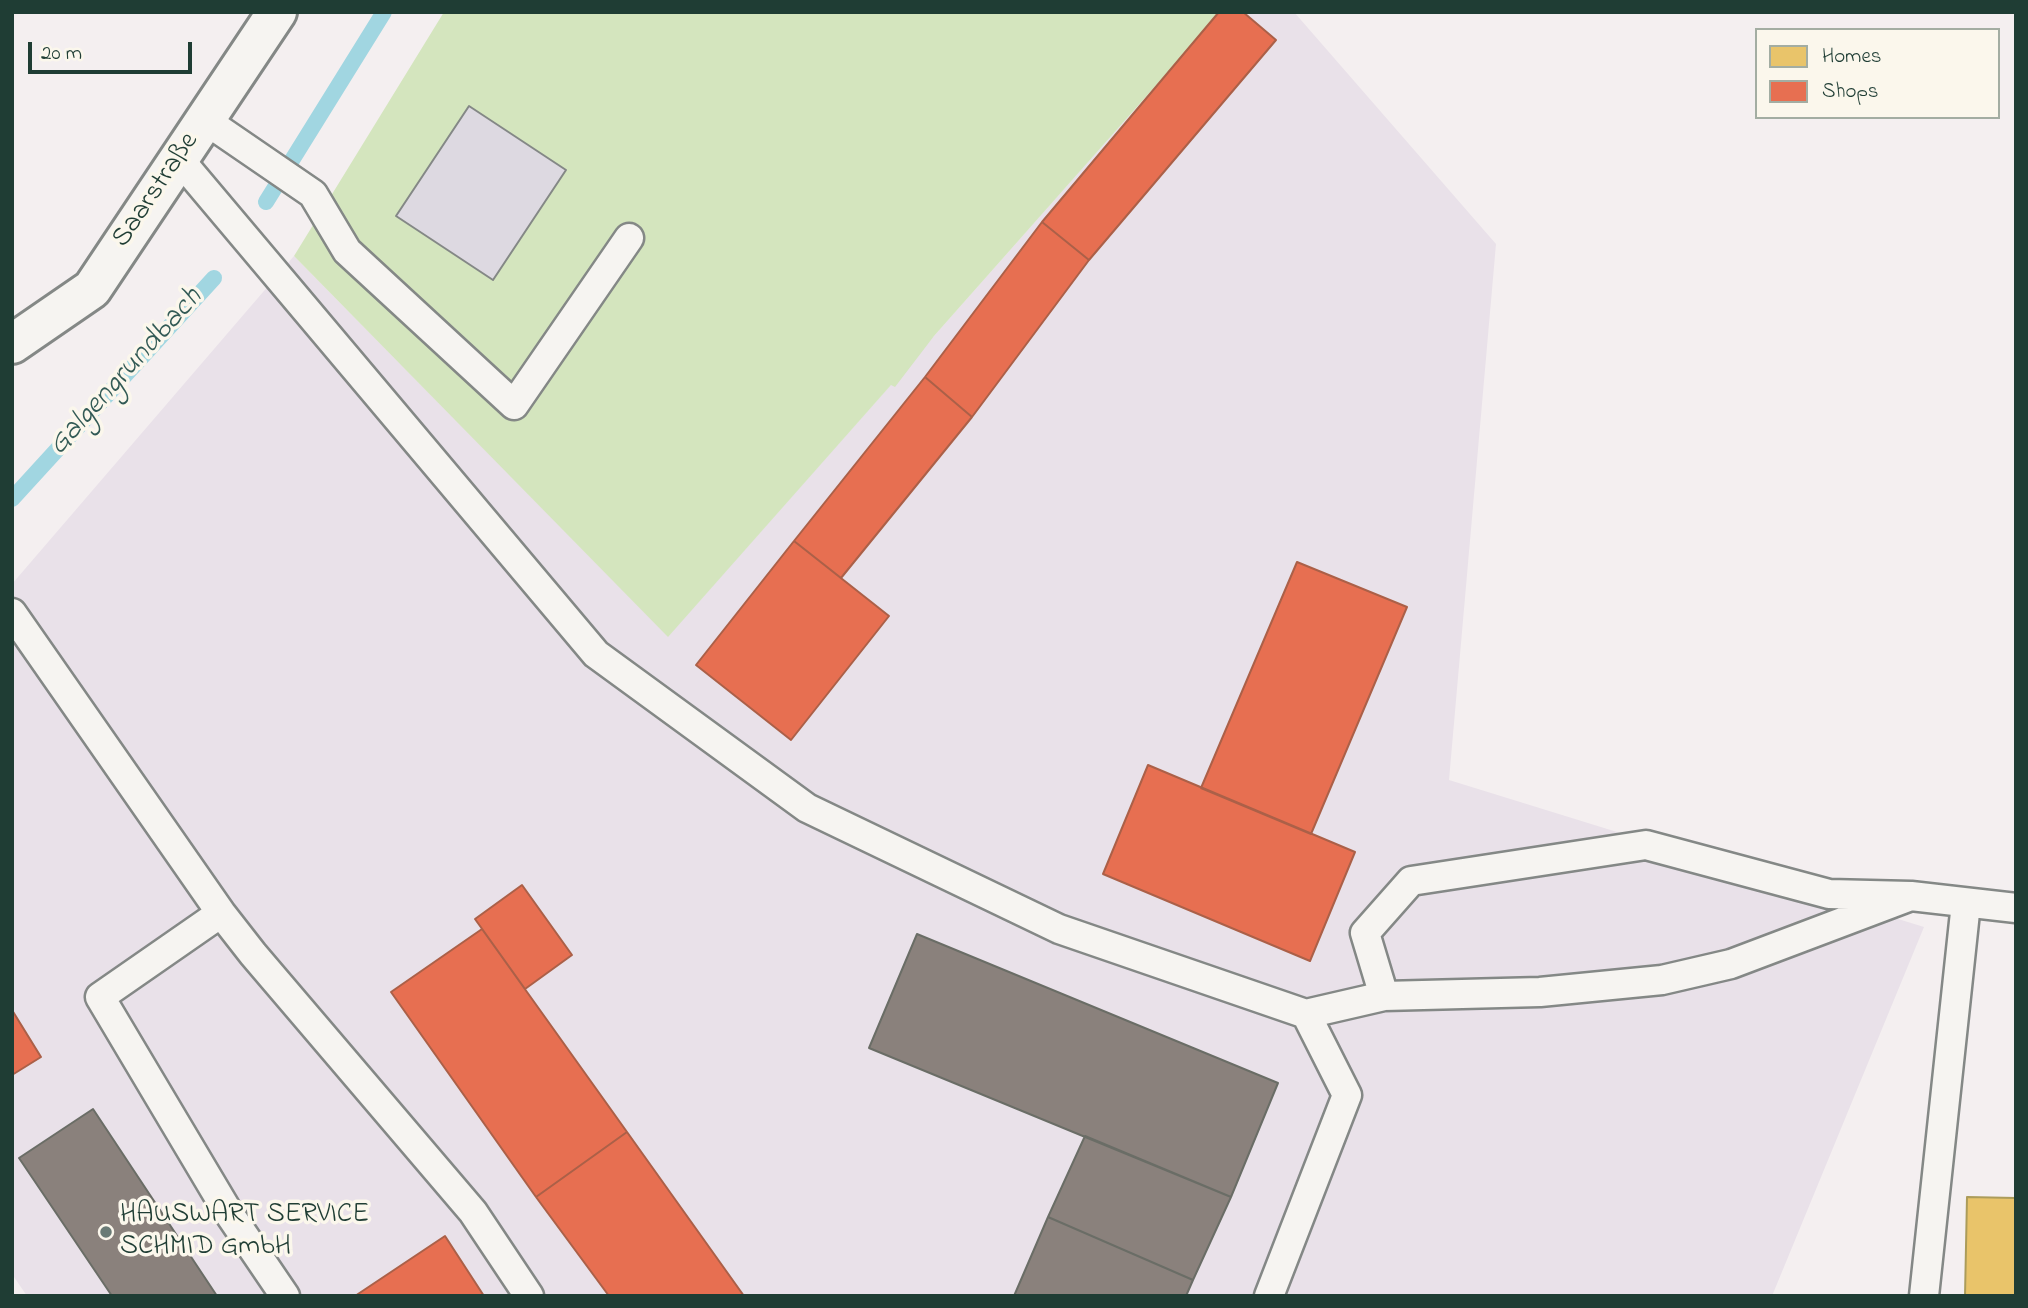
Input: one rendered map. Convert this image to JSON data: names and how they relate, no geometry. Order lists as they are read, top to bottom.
{
  "streets": {
    "street": ["Saarstraße"]
  },
  "water": ["Galgengrundbach"],
  "places": ["HAUSWART SERVICE SCHMID GmbH"],
  "legend": ["Homes", "Shops"],
  "scale_bar": "20 m"
}
